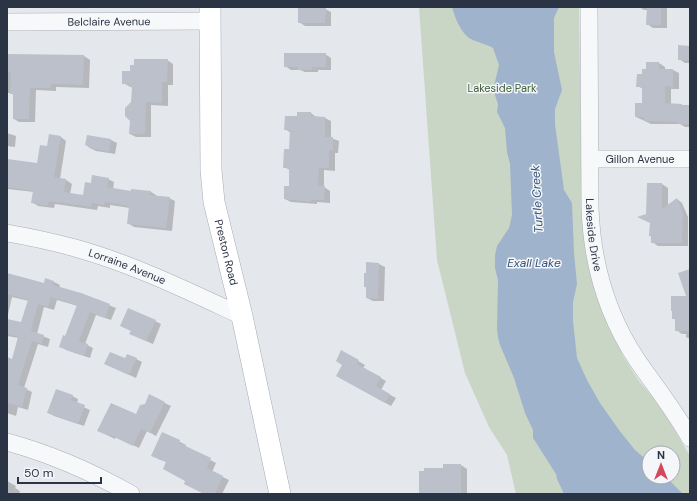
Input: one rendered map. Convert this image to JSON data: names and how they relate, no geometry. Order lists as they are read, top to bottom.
{
  "streets": {
    "main road": ["Preston Road"],
    "street": [
      "Belclaire Avenue",
      "Gillon Avenue",
      "Lakeside Drive",
      "Lorraine Avenue"
    ]
  },
  "crossings": [
    ["Belclaire Avenue", "Preston Road"],
    ["Gillon Avenue", "Lakeside Drive"],
    ["Preston Road", "Lorraine Avenue"]
  ],
  "water": ["Turtle Creek", "Exall Lake"],
  "parks": ["Lakeside Park"],
  "scale_bar": "50 m",
  "north": "top"
}
